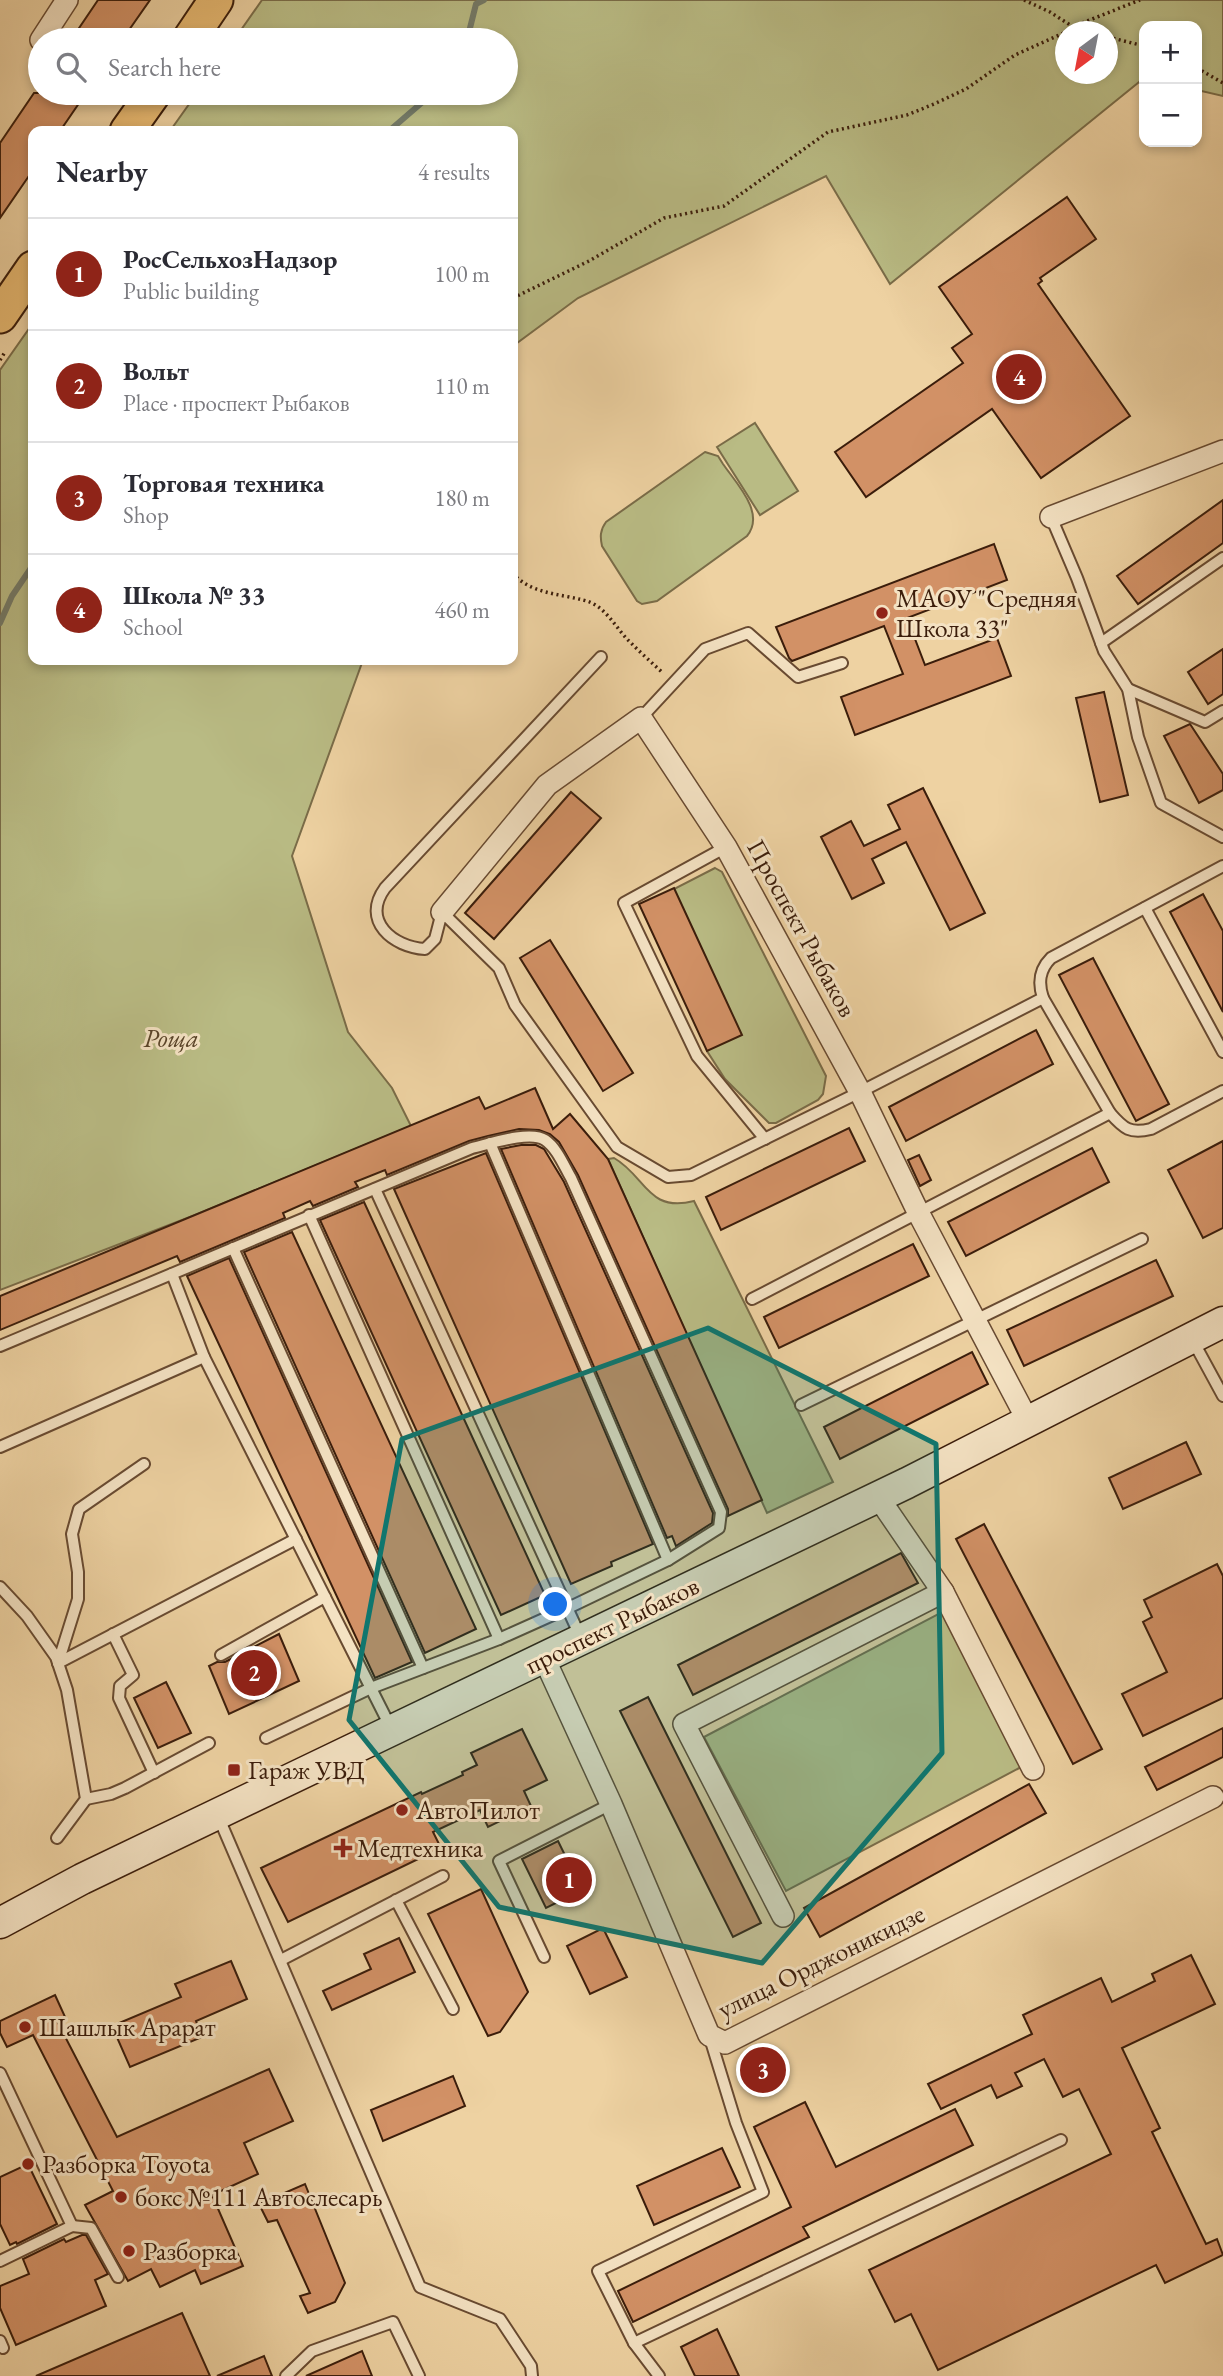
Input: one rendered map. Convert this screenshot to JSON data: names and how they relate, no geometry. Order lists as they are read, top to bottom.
{
  "streets": {
    "main road": ["проспект Рыбаков"],
    "street": ["Проспект Рыбаков", "улица Орджоникидзе"]
  },
  "crossings": [
    ["Проспект Рыбаков", "проспект Рыбаков"],
    ["проспект Рыбаков", "улица Орджоникидзе"]
  ],
  "parks": ["Роща"],
  "places": {
    "other": [
      "МАОУ \"Средняя Школа 33\"",
      "АвтоПилот",
      "Шашлык Арарат",
      "Разборка Toyota",
      "бокс №111 Автослесарь",
      "Разборка"
    ],
    "transit": ["Гараж УВД"],
    "health": ["Медтехника"]
  },
  "north": "bottom left",
  "page": {
    "map_buttons": ["+", "−"],
    "search": "Search here",
    "heading": ["Nearby", "4 results"],
    "list": [
      {
        "mark": "1",
        "name": "РосСельхозНадзор",
        "note": "Public building",
        "value": "100 m"
      },
      {
        "mark": "2",
        "name": "Вольт",
        "note": "Place · проспект Рыбаков",
        "value": "110 m"
      },
      {
        "mark": "3",
        "name": "Торговая техника",
        "note": "Shop",
        "value": "180 m"
      },
      {
        "mark": "4",
        "name": "Школа № 33",
        "note": "School",
        "value": "460 m"
      }
    ],
    "pins": [
      "4",
      "2",
      "1",
      "3"
    ]
  }
}
